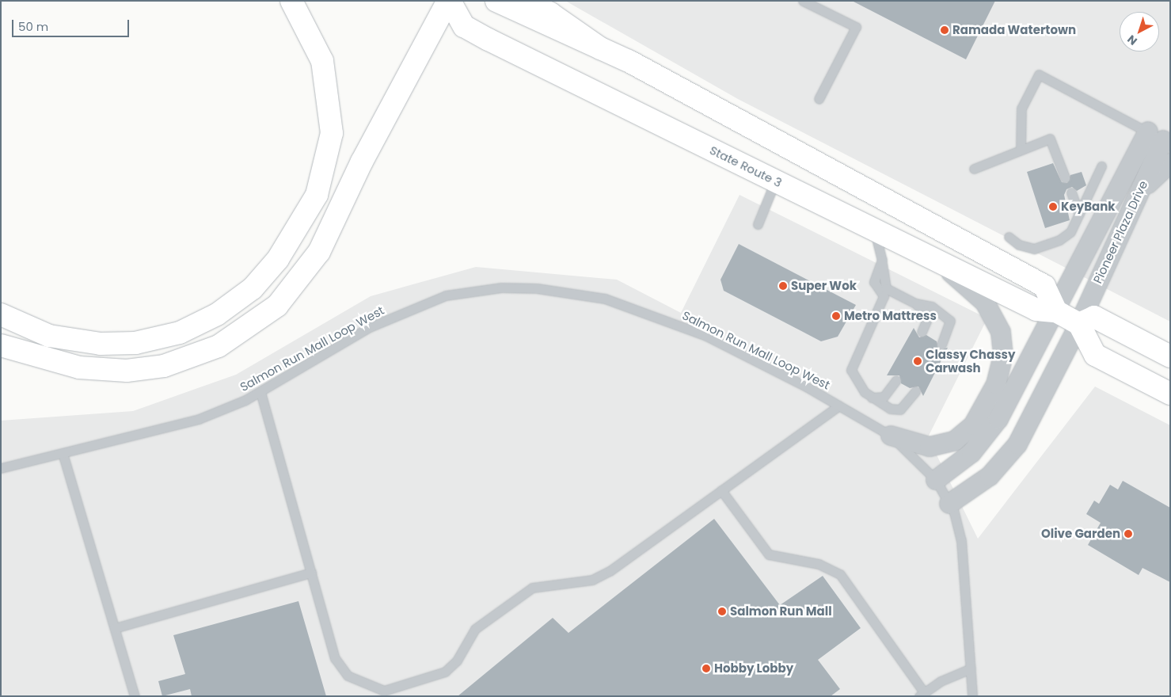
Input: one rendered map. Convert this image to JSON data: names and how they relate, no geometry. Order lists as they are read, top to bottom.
{
  "streets": {
    "main road": ["State Route 3"],
    "street": ["Pioneer Plaza Drive"],
    "lane": ["Salmon Run Mall Loop West"]
  },
  "crossings": [
    ["State Route 3", "Pioneer Plaza Drive"],
    ["Pioneer Plaza Drive", "Salmon Run Mall Loop West"]
  ],
  "places": [
    "Ramada Watertown",
    "KeyBank",
    "Super Wok",
    "Metro Mattress",
    "Classy Chassy Carwash",
    "Olive Garden",
    "Salmon Run Mall",
    "Hobby Lobby"
  ],
  "scale_bar": "50 m",
  "north": "bottom left"
}
